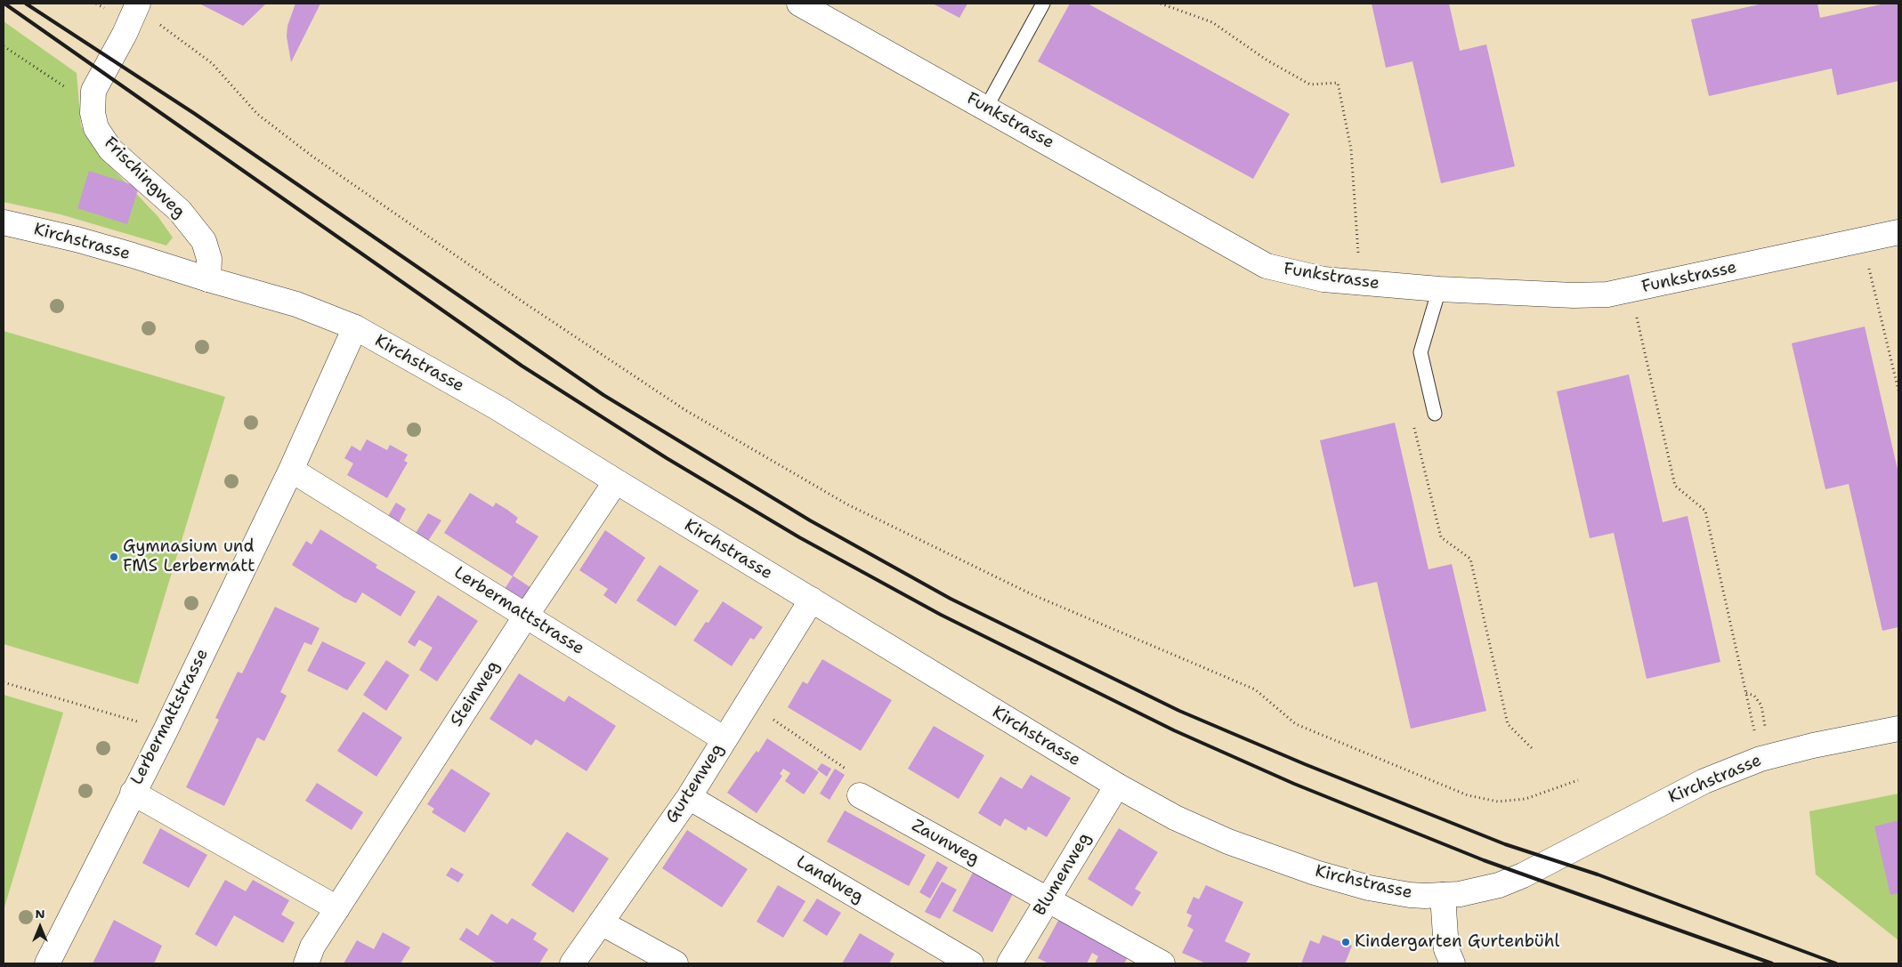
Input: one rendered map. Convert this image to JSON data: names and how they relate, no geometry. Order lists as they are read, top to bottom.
{
  "streets": {
    "street": [
      "Funkstrasse",
      "Frischingweg",
      "Kirchstrasse",
      "Lerbermattstrasse",
      "Steinweg",
      "Gurtenweg",
      "Zaunweg",
      "Blumenweg",
      "Landweg"
    ]
  },
  "crossings": [
    ["Frischingweg", "Kirchstrasse"],
    ["Kirchstrasse", "Lerbermattstrasse"],
    ["Kirchstrasse", "Steinweg"],
    ["Kirchstrasse", "Gurtenweg"],
    ["Kirchstrasse", "Blumenweg"],
    ["Lerbermattstrasse", "Steinweg"],
    ["Lerbermattstrasse", "Gurtenweg"],
    ["Gurtenweg", "Landweg"],
    ["Zaunweg", "Blumenweg"]
  ],
  "places": ["Gymnasium und FMS Lerbermatt", "Kindergarten Gurtenbühl"],
  "north": "top"
}
